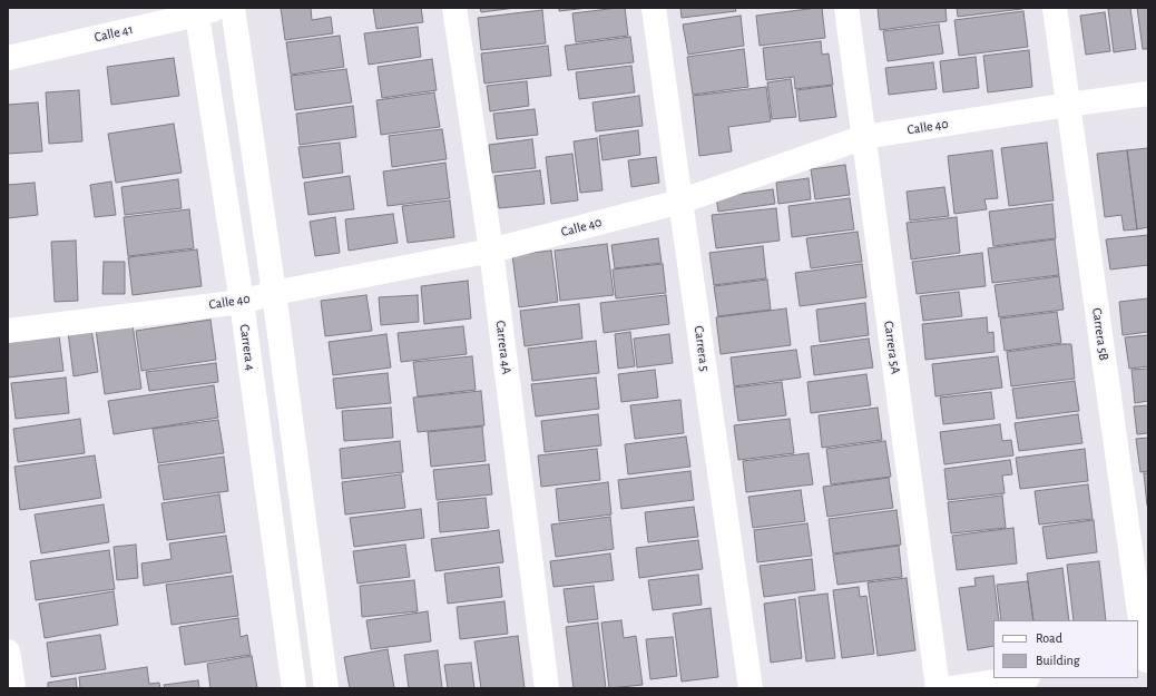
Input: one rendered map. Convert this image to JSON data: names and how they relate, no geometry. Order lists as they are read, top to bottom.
{
  "streets": {
    "street": [
      "Calle 41",
      "Calle 40",
      "Carrera 5B",
      "Carrera 4",
      "Carrera 4A",
      "Carrera 5A",
      "Carrera 5"
    ]
  },
  "crossings": [
    ["Calle 41", "Carrera 4"],
    ["Calle 40", "Carrera 5B"],
    ["Calle 40", "Carrera 4"],
    ["Calle 40", "Carrera 4A"],
    ["Calle 40", "Carrera 5A"],
    ["Calle 40", "Carrera 5"]
  ],
  "legend": ["Road", "Building"]
}
